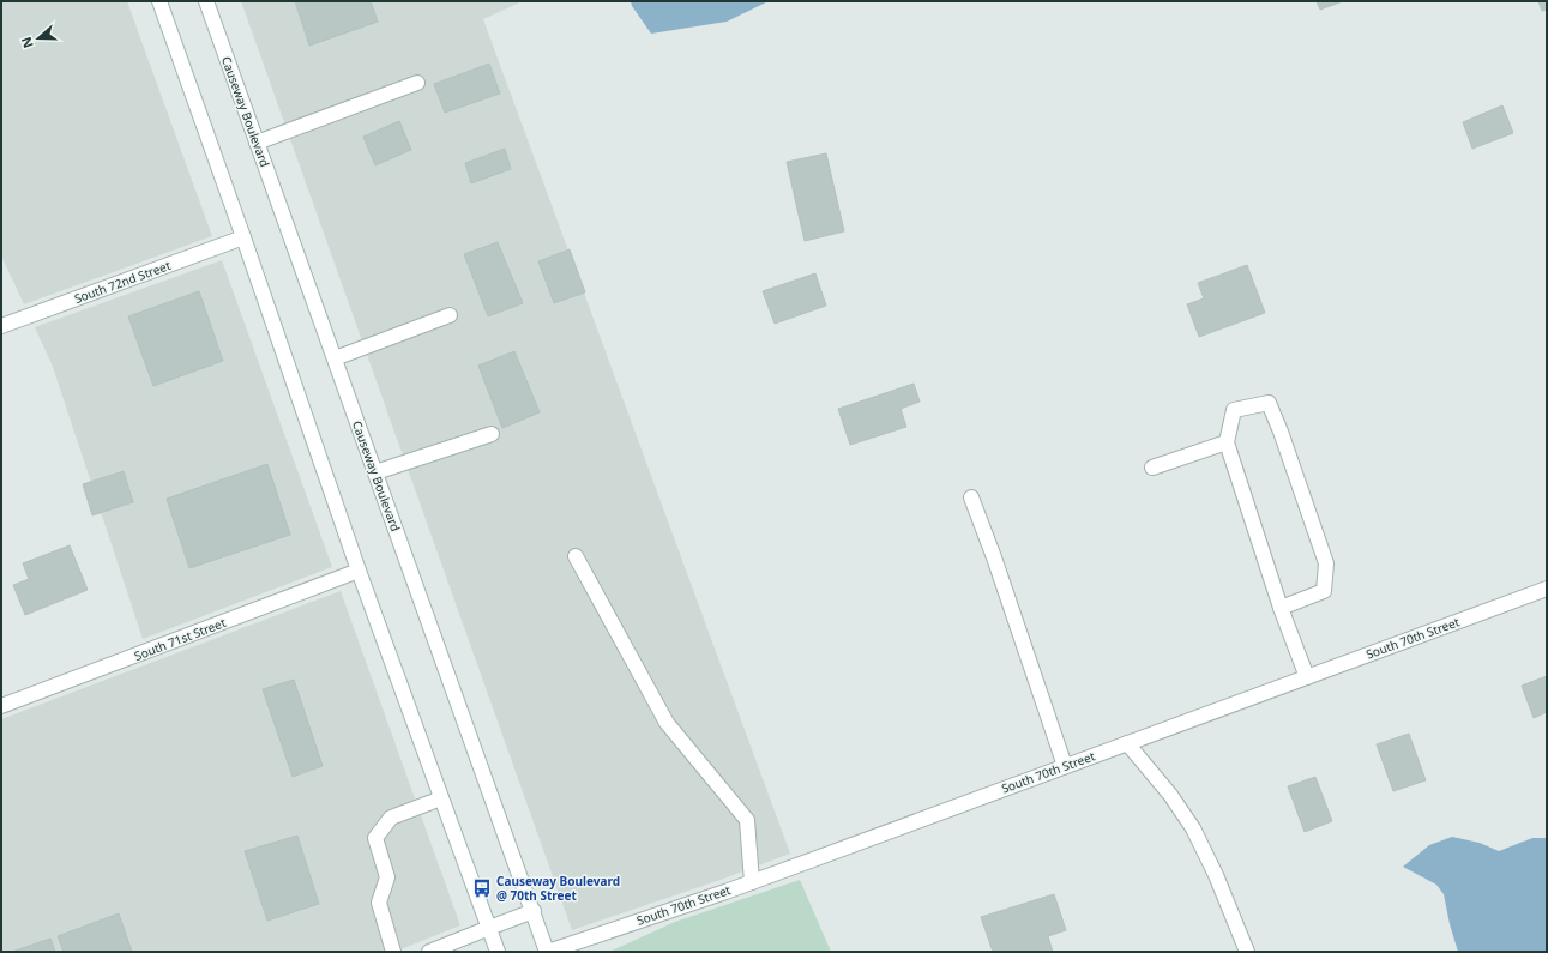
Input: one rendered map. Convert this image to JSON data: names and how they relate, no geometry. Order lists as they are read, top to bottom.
{
  "streets": {
    "main road": [
      "Causeway Boulevard",
      "South 72nd Street",
      "South 70th Street",
      "South 71st Street"
    ]
  },
  "crossings": [
    ["Causeway Boulevard", "South 70th Street"]
  ],
  "places": {
    "bus stop": ["Causeway Boulevard @ 70th Street"]
  },
  "north": "left"
}
